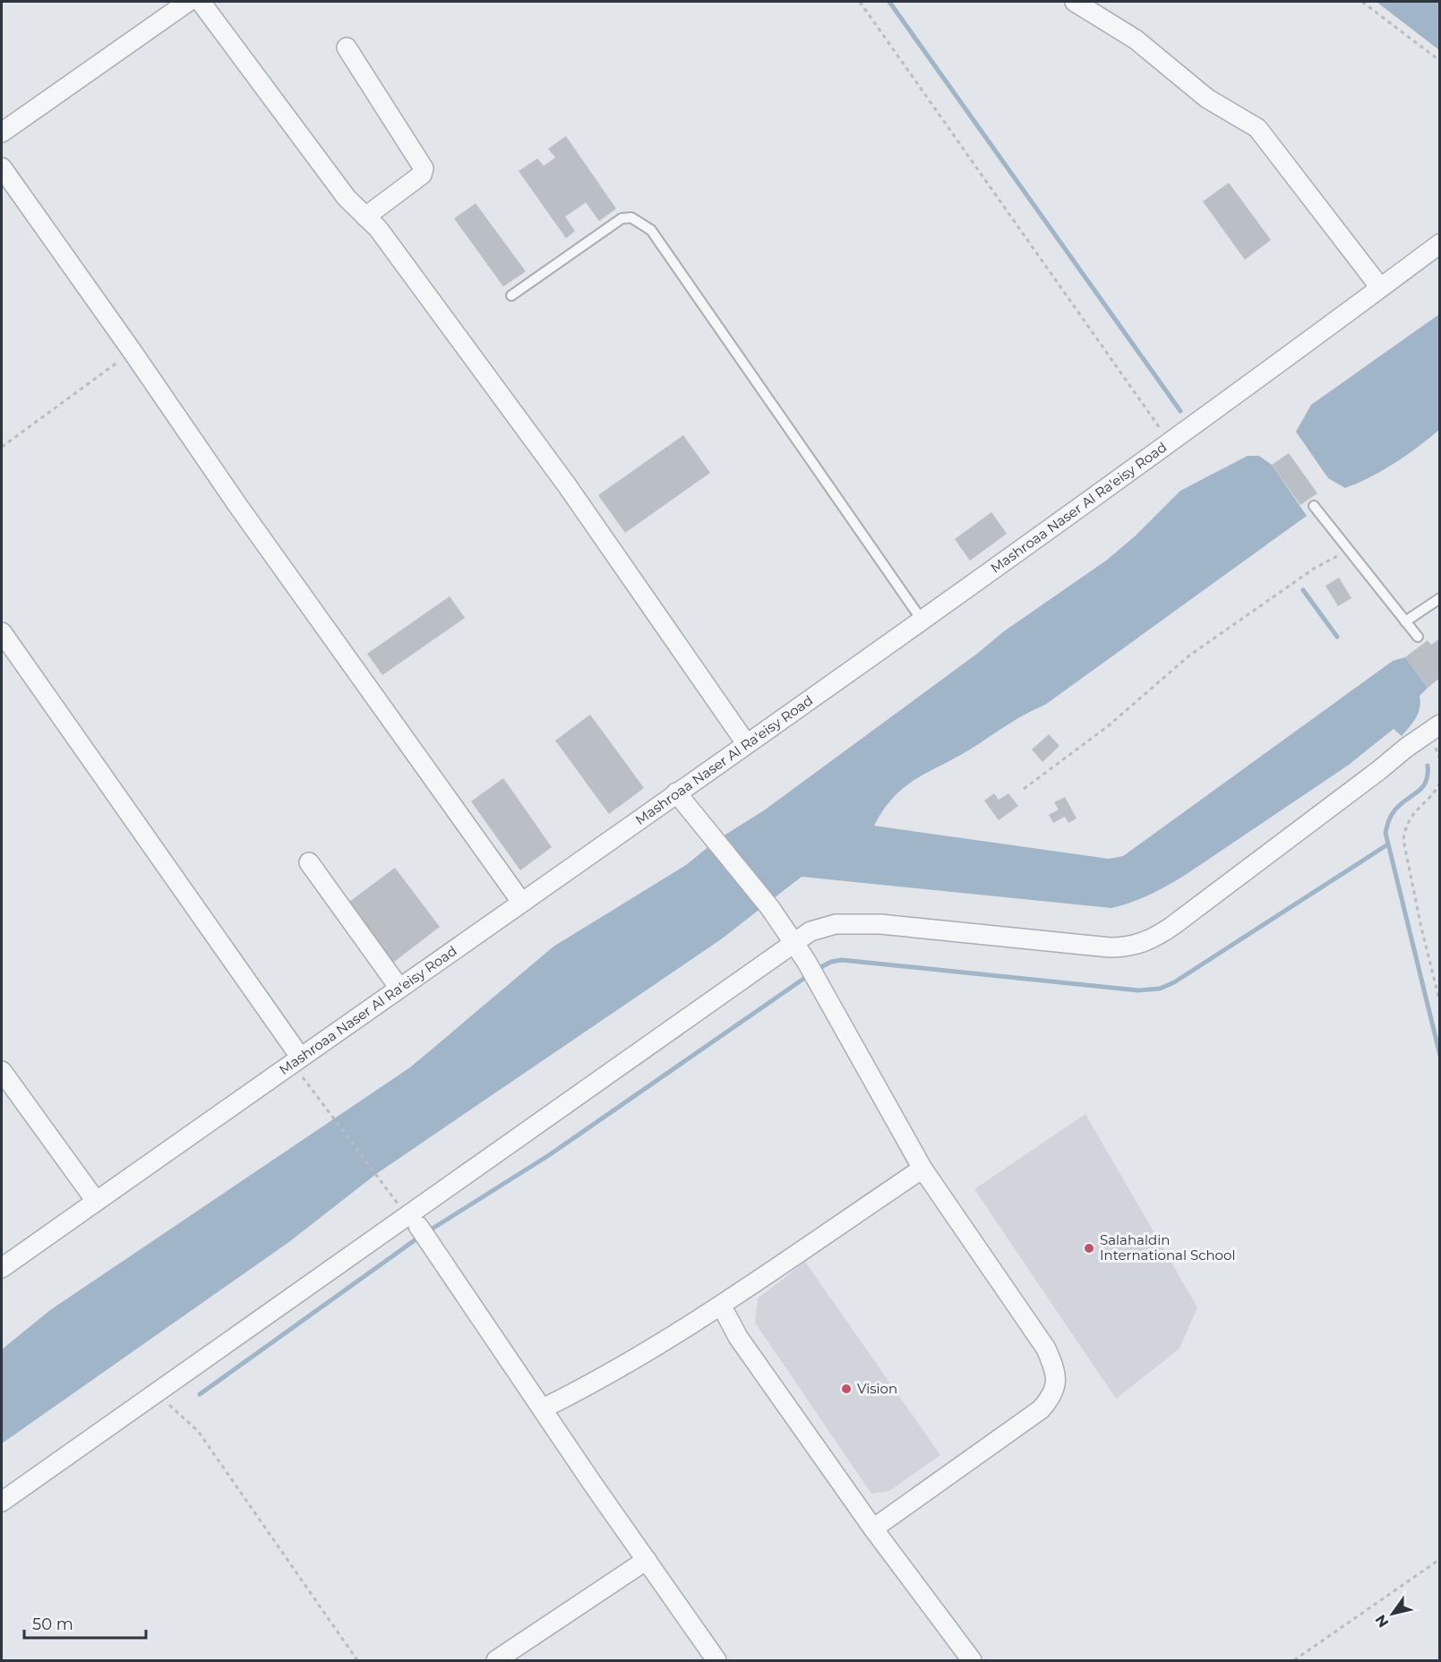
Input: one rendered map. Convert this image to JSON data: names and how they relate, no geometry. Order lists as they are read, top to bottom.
{
  "streets": {
    "street": ["Mashroaa Naser Al Ra'eisy Road"]
  },
  "places": ["Salahaldin International School", "Vision"],
  "scale_bar": "50 m",
  "north": "bottom left"
}
